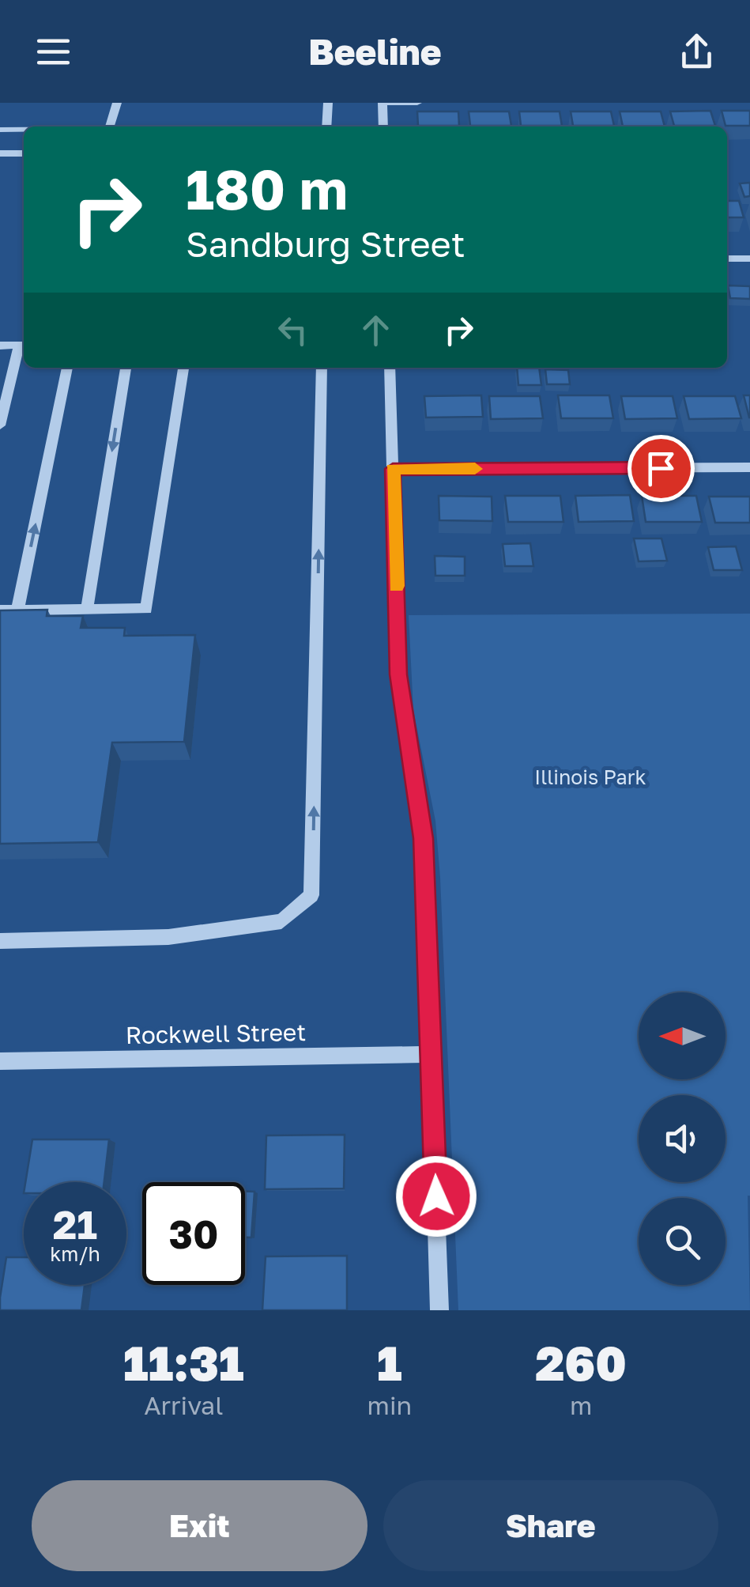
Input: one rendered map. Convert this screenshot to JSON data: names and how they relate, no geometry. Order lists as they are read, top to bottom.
{
  "streets": {
    "street": ["Rockwell Street"]
  },
  "parks": ["Illinois Park"],
  "north": "left",
  "page": {
    "header": "Beeline",
    "turn": ["180 m", "Sandburg Street"],
    "speed": "21 km/h",
    "limit": "30",
    "eta": [
      "11:31",
      "Arrival",
      "1",
      "min",
      "260",
      "m"
    ],
    "buttons": ["Exit", "Share"]
  }
}
